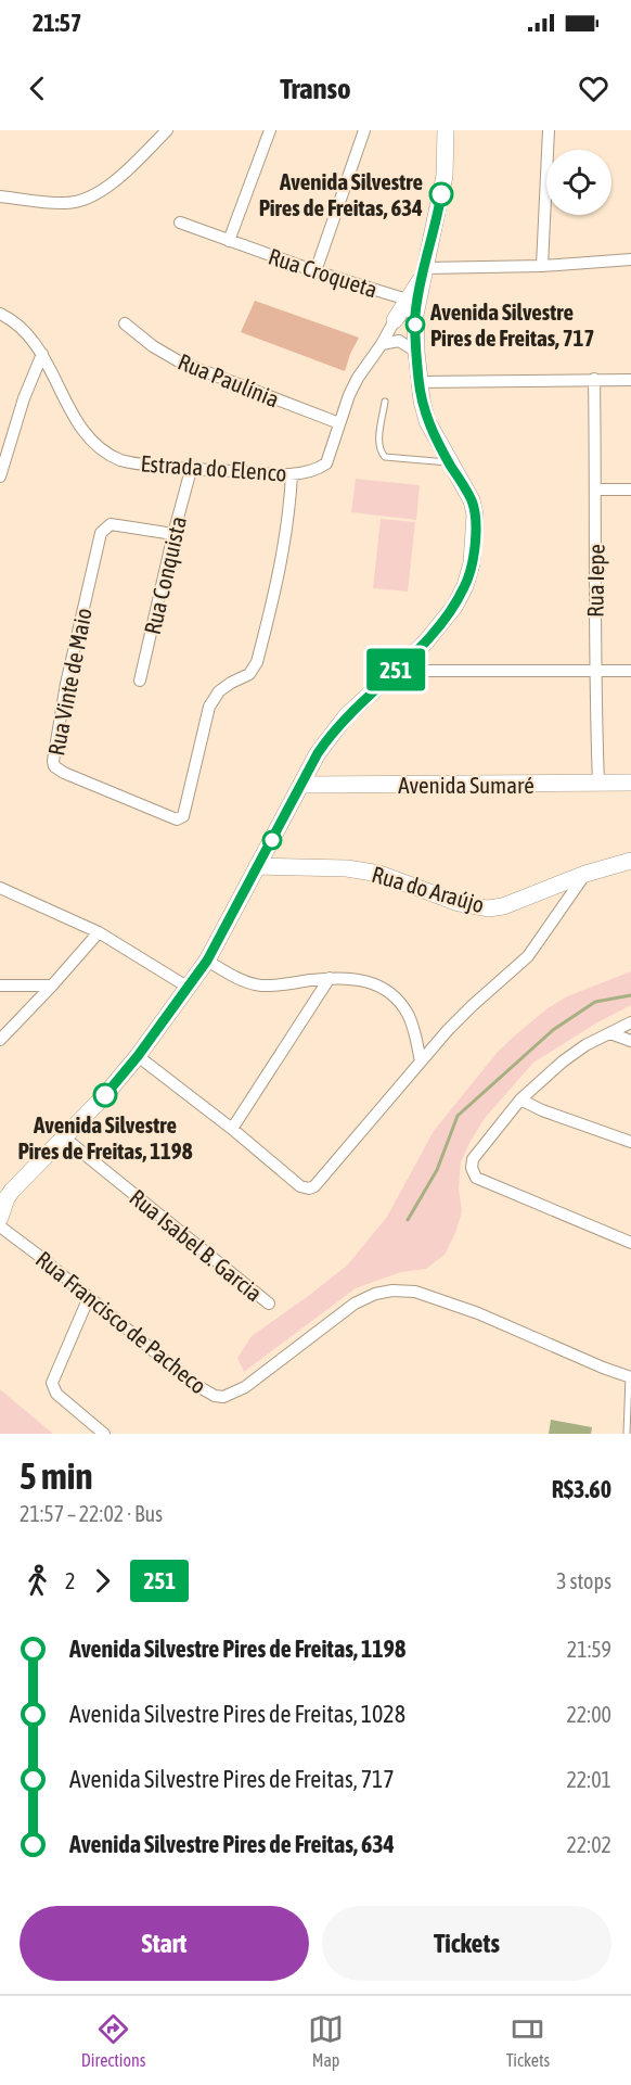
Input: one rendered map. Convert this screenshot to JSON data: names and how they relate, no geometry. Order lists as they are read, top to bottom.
{
  "streets": {
    "main road": ["Avenida Sumaré", "Rua do Araújo"],
    "street": [
      "Rua Croqueta",
      "Rua Paulínia",
      "Estrada do Elenco",
      "Rua Conquista",
      "Rua Iepe",
      "Rua Vinte de Maio",
      "Rua Isabel B. Garcia",
      "Rua Francisco de Pacheco"
    ]
  },
  "crossings": [
    ["Rua Paulínia", "Estrada do Elenco"],
    ["Estrada do Elenco", "Rua Conquista"],
    ["Estrada do Elenco", "Rua Vinte de Maio"],
    ["Rua Conquista", "Rua Vinte de Maio"],
    ["Rua Iepe", "Avenida Sumaré"]
  ],
  "places": ["Avenida Silvestre Pires de Freitas, 634", "Avenida Silvestre Pires de Freitas, 717", "Avenida Silvestre Pires de Freitas, 1198"],
  "lines": ["bus line 251"],
  "page": {
    "status": "21:57",
    "header": "Transo",
    "on_map": "251",
    "heading": ["5 min", "21:57 – 22:02 · Bus", "R$3.60"],
    "legs": ["2", "251", "3 stops"],
    "list": [
      {
        "name": "Avenida Silvestre Pires de Freitas, 1198",
        "value": "21:59"
      },
      {
        "name": "Avenida Silvestre Pires de Freitas, 1028",
        "value": "22:00"
      },
      {
        "name": "Avenida Silvestre Pires de Freitas, 717",
        "value": "22:01"
      },
      {
        "name": "Avenida Silvestre Pires de Freitas, 634",
        "value": "22:02"
      }
    ],
    "buttons": ["Start", "Tickets"],
    "tabs": ["Directions", "Map", "Tickets"]
  }
}
